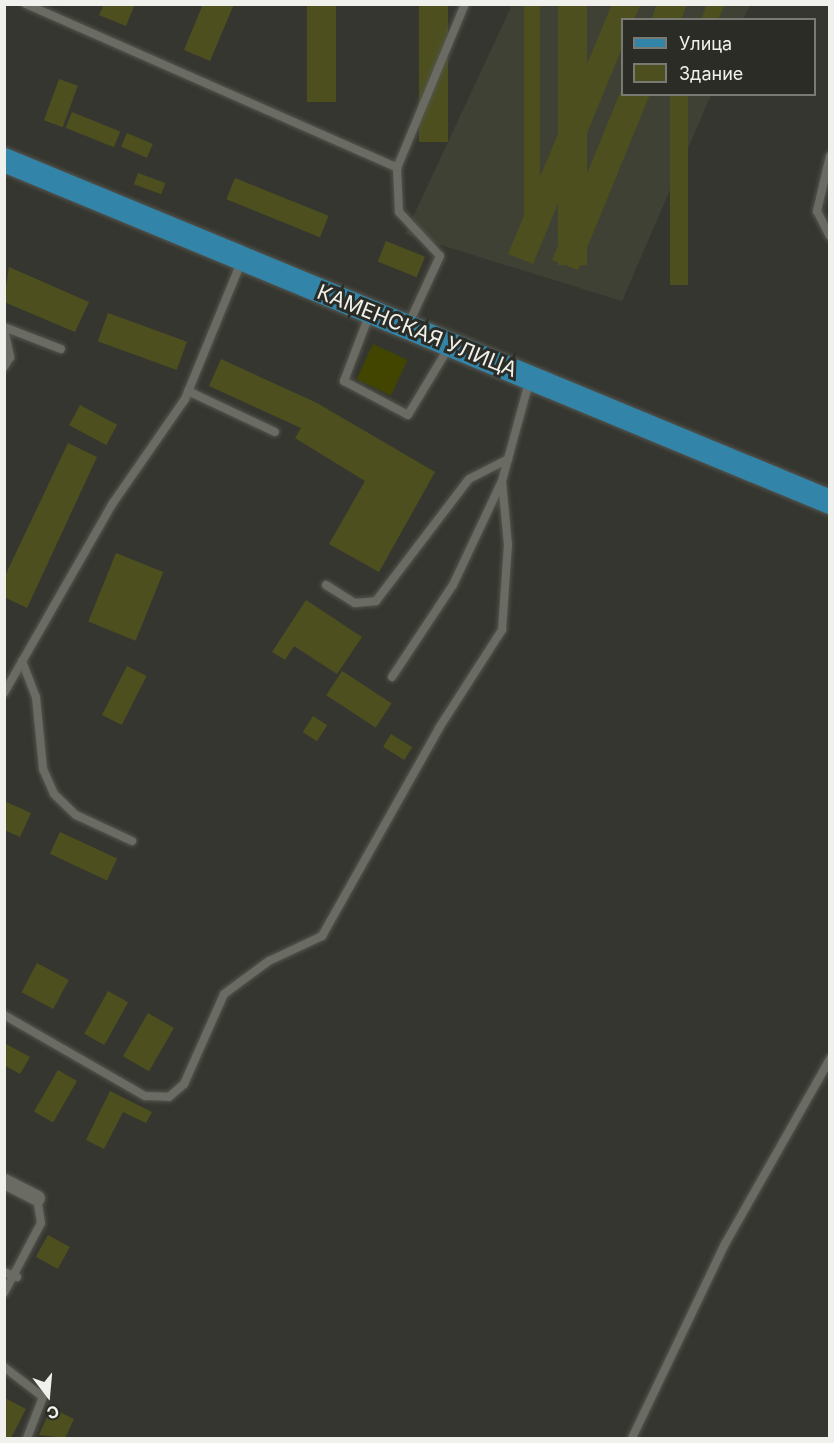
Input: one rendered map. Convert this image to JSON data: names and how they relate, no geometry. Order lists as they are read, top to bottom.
{
  "streets": {
    "main road": ["КАМЕНСКАЯ УЛИЦА"]
  },
  "legend": ["Улица", "Здание"],
  "north": "bottom"
}
